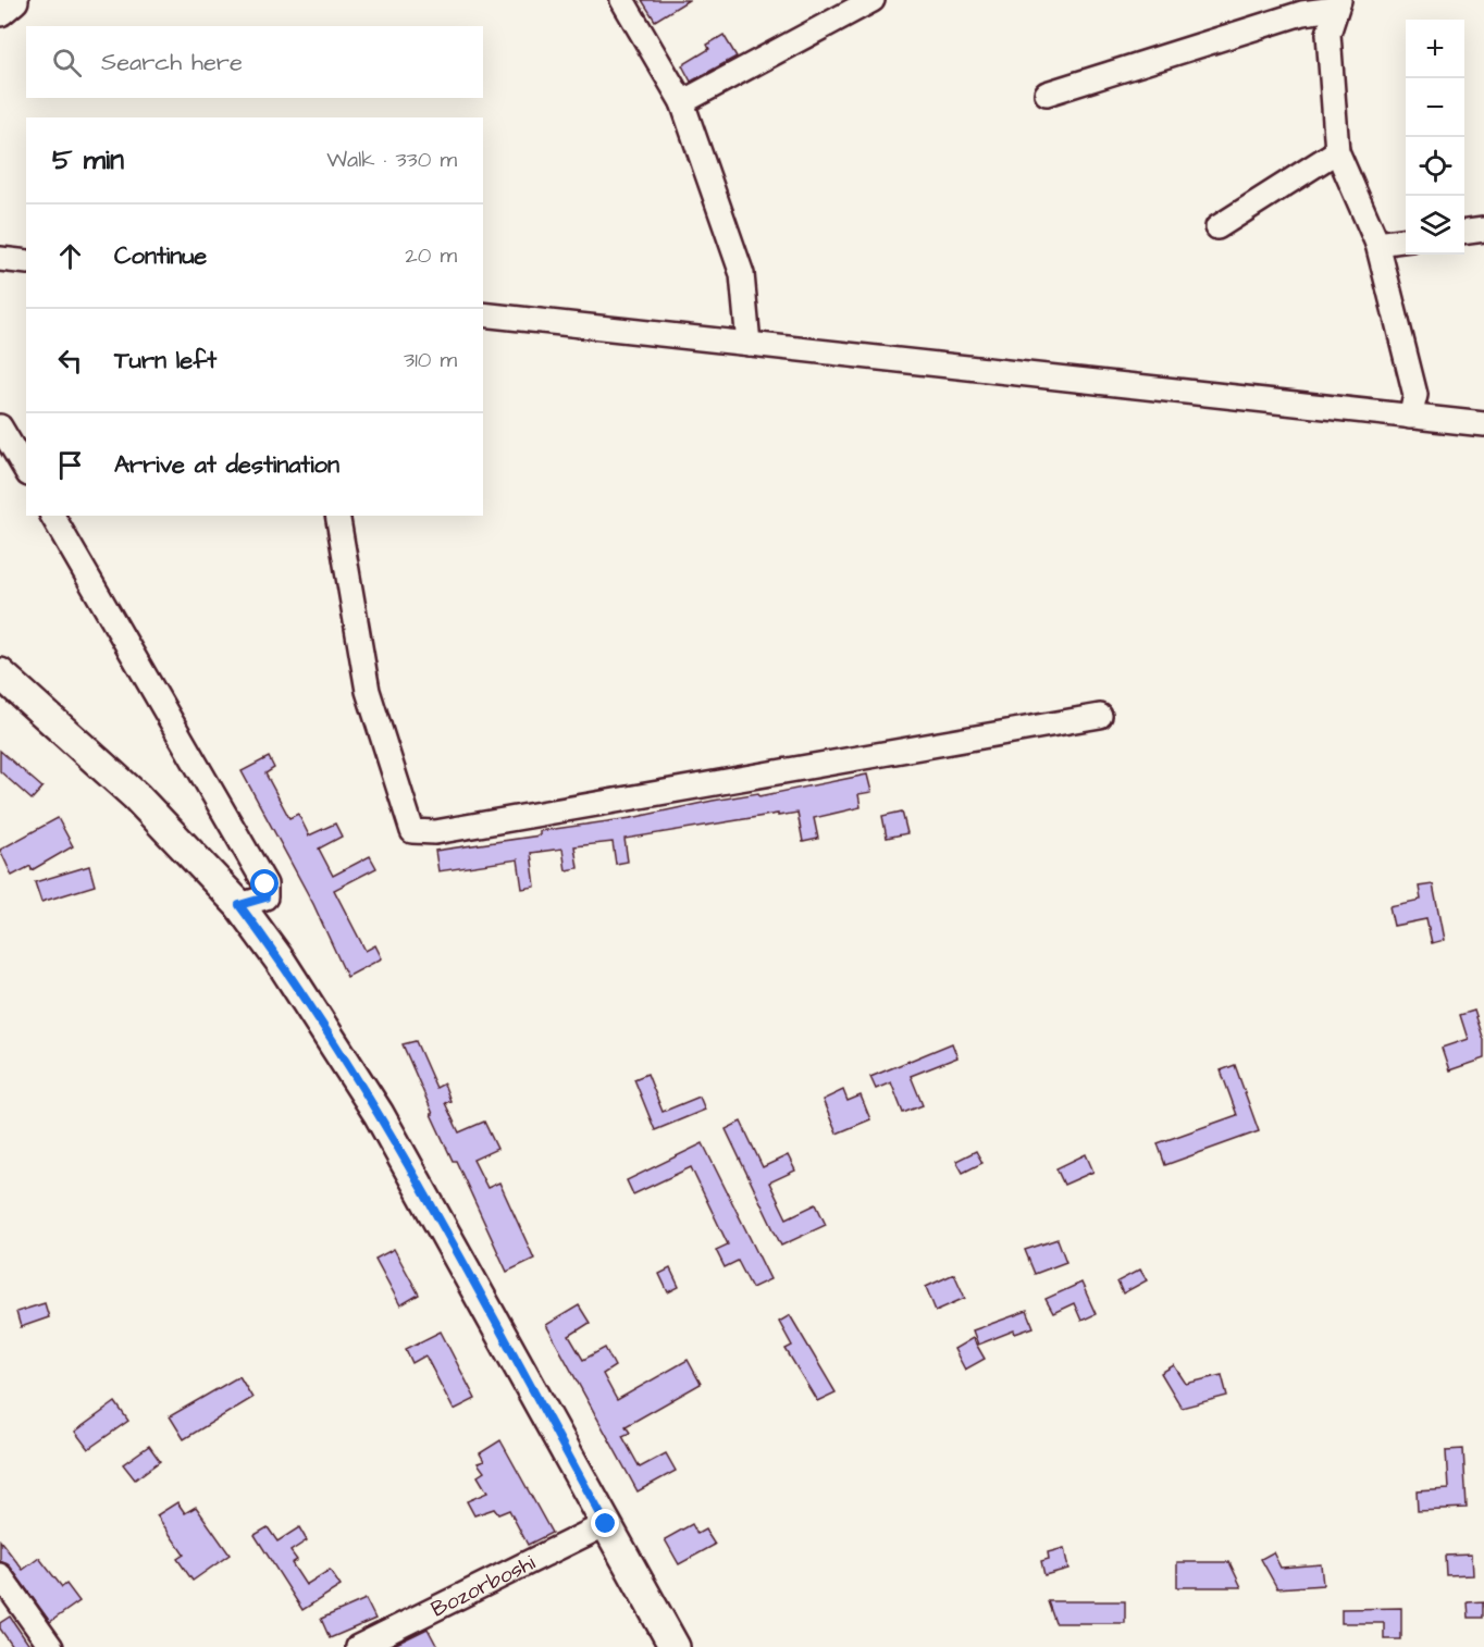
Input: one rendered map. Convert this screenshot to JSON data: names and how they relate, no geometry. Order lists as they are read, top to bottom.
{
  "streets": {
    "street": ["Bozorboshi"]
  },
  "page": {
    "map_buttons": ["+", "−"],
    "search": "Search here",
    "heading": ["5 min", "Walk · 330 m"],
    "list": [
      ["Continue", "20 m"],
      ["Turn left", "310 m"],
      "Arrive at destination"
    ]
  }
}
